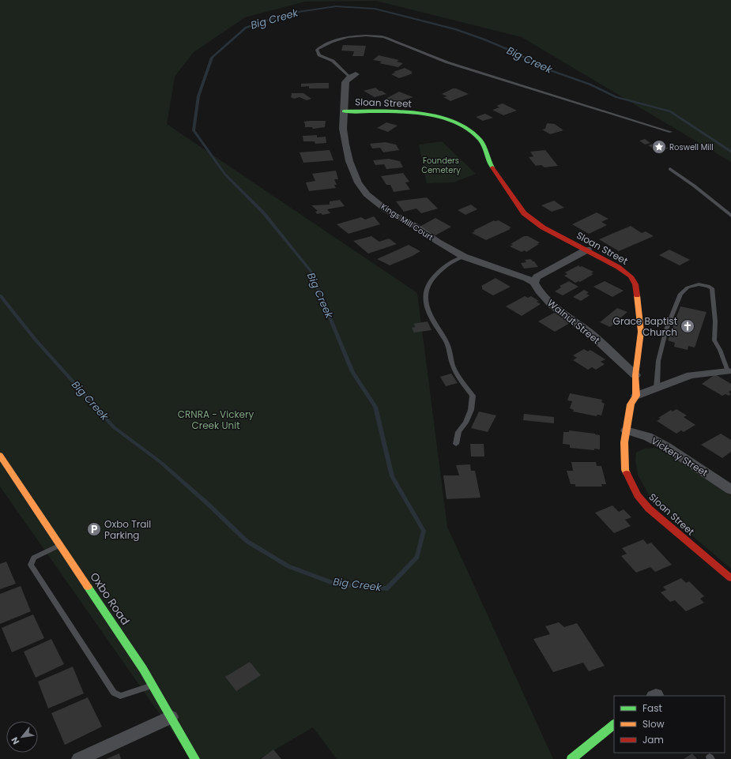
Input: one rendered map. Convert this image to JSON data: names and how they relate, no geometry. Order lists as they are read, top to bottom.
{
  "streets": {
    "street": [
      "Sloan Street",
      "Kings Mill Court",
      "Walnut Street",
      "Vickery Street",
      "Oxbo Road"
    ]
  },
  "crossings": [
    ["Sloan Street", "Kings Mill Court"],
    ["Sloan Street", "Walnut Street"],
    ["Sloan Street", "Vickery Street"],
    ["Kings Mill Court", "Walnut Street"]
  ],
  "water": ["Big Creek"],
  "parks": ["Founders Cemetery", "CRNRA - Vickery Creek Unit"],
  "places": {
    "place": ["Roswell Mill"],
    "church": ["Grace Baptist Church"],
    "parking": ["Oxbo Trail Parking"]
  },
  "legend": ["Fast", "Slow", "Jam"],
  "north": "bottom left"
}
